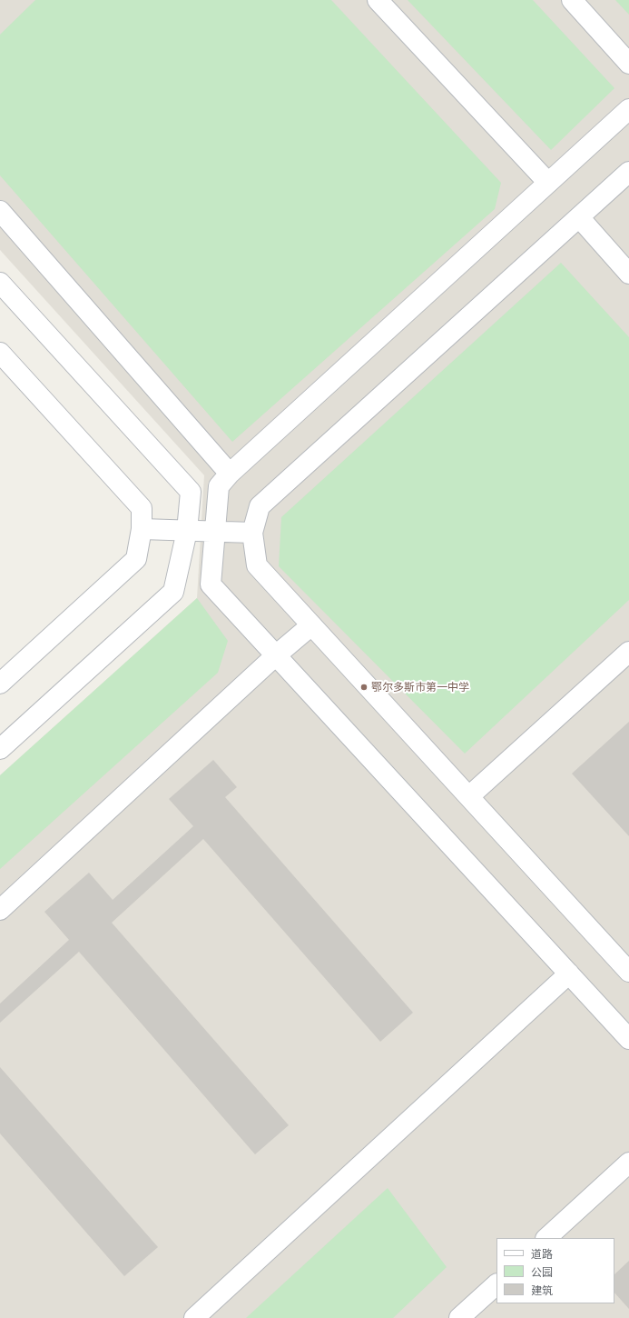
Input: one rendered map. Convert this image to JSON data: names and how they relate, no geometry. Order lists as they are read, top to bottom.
{
  "places": ["鄂尔多斯市第一中学"],
  "legend": ["道路", "公园", "建筑"]
}
